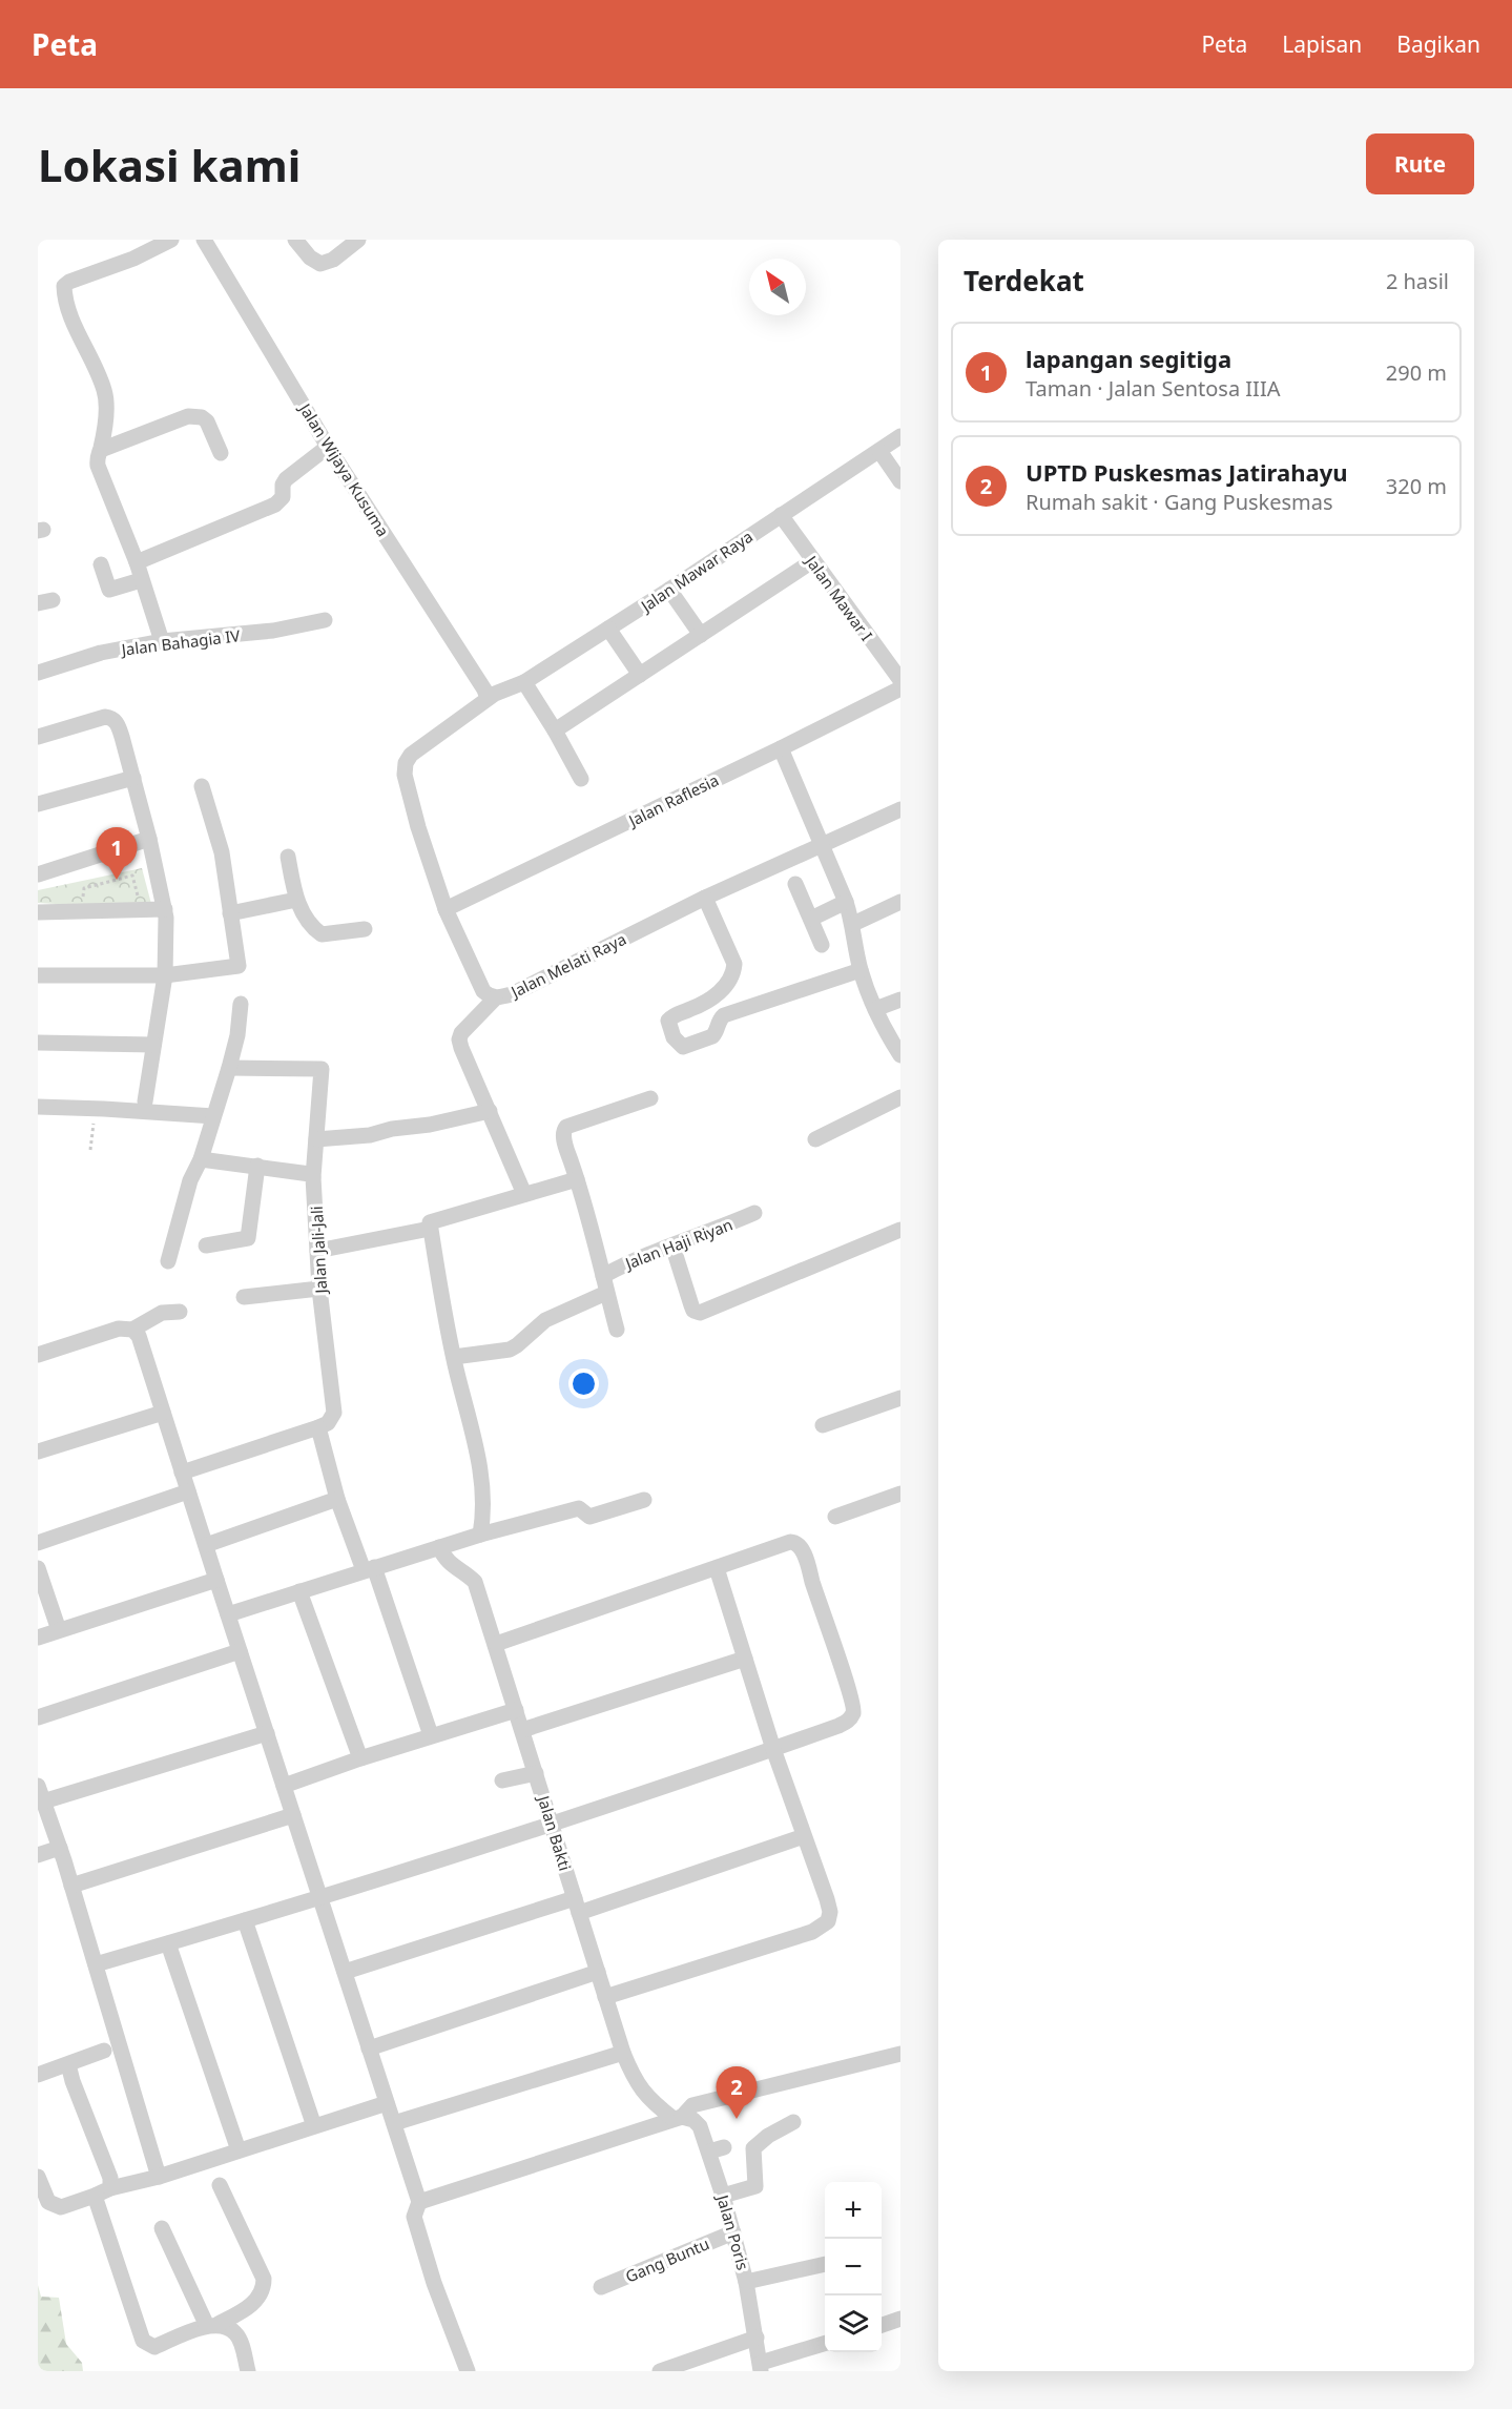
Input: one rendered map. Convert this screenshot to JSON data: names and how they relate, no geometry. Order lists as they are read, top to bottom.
{
  "streets": {
    "street": [
      "Jalan Wijaya Kusuma",
      "Jalan Mawar Raya",
      "Jalan Mawar I",
      "Jalan Bahagia IV",
      "Jalan Raflesia",
      "Jalan Melati Raya",
      "Jalan Haji Riyan",
      "Jalan Jali-Jali",
      "Jalan Bakti",
      "Jalan Poris",
      "Gang Buntu"
    ]
  },
  "crossings": [
    ["Jalan Wijaya Kusuma", "Jalan Mawar Raya"],
    ["Jalan Wijaya Kusuma", "Jalan Melati Raya"],
    ["Jalan Mawar Raya", "Jalan Mawar I"],
    ["Jalan Mawar Raya", "Jalan Melati Raya"],
    ["Jalan Raflesia", "Jalan Melati Raya"],
    ["Jalan Bakti", "Jalan Poris"],
    ["Jalan Poris", "Gang Buntu"]
  ],
  "north": "top left",
  "page": {
    "header": "Peta",
    "nav": ["Peta", "Lapisan", "Bagikan"],
    "buttons": "Rute",
    "title": "Lokasi kami",
    "heading": ["Terdekat", "2 hasil"],
    "list": [
      {
        "mark": "1",
        "name": "lapangan segitiga",
        "note": "Taman · Jalan Sentosa IIIA",
        "value": "290 m"
      },
      {
        "mark": "2",
        "name": "UPTD Puskesmas Jatirahayu",
        "note": "Rumah sakit · Gang Puskesmas",
        "value": "320 m"
      }
    ],
    "pins": ["1", "2"],
    "map_buttons": ["+", "−"]
  }
}
